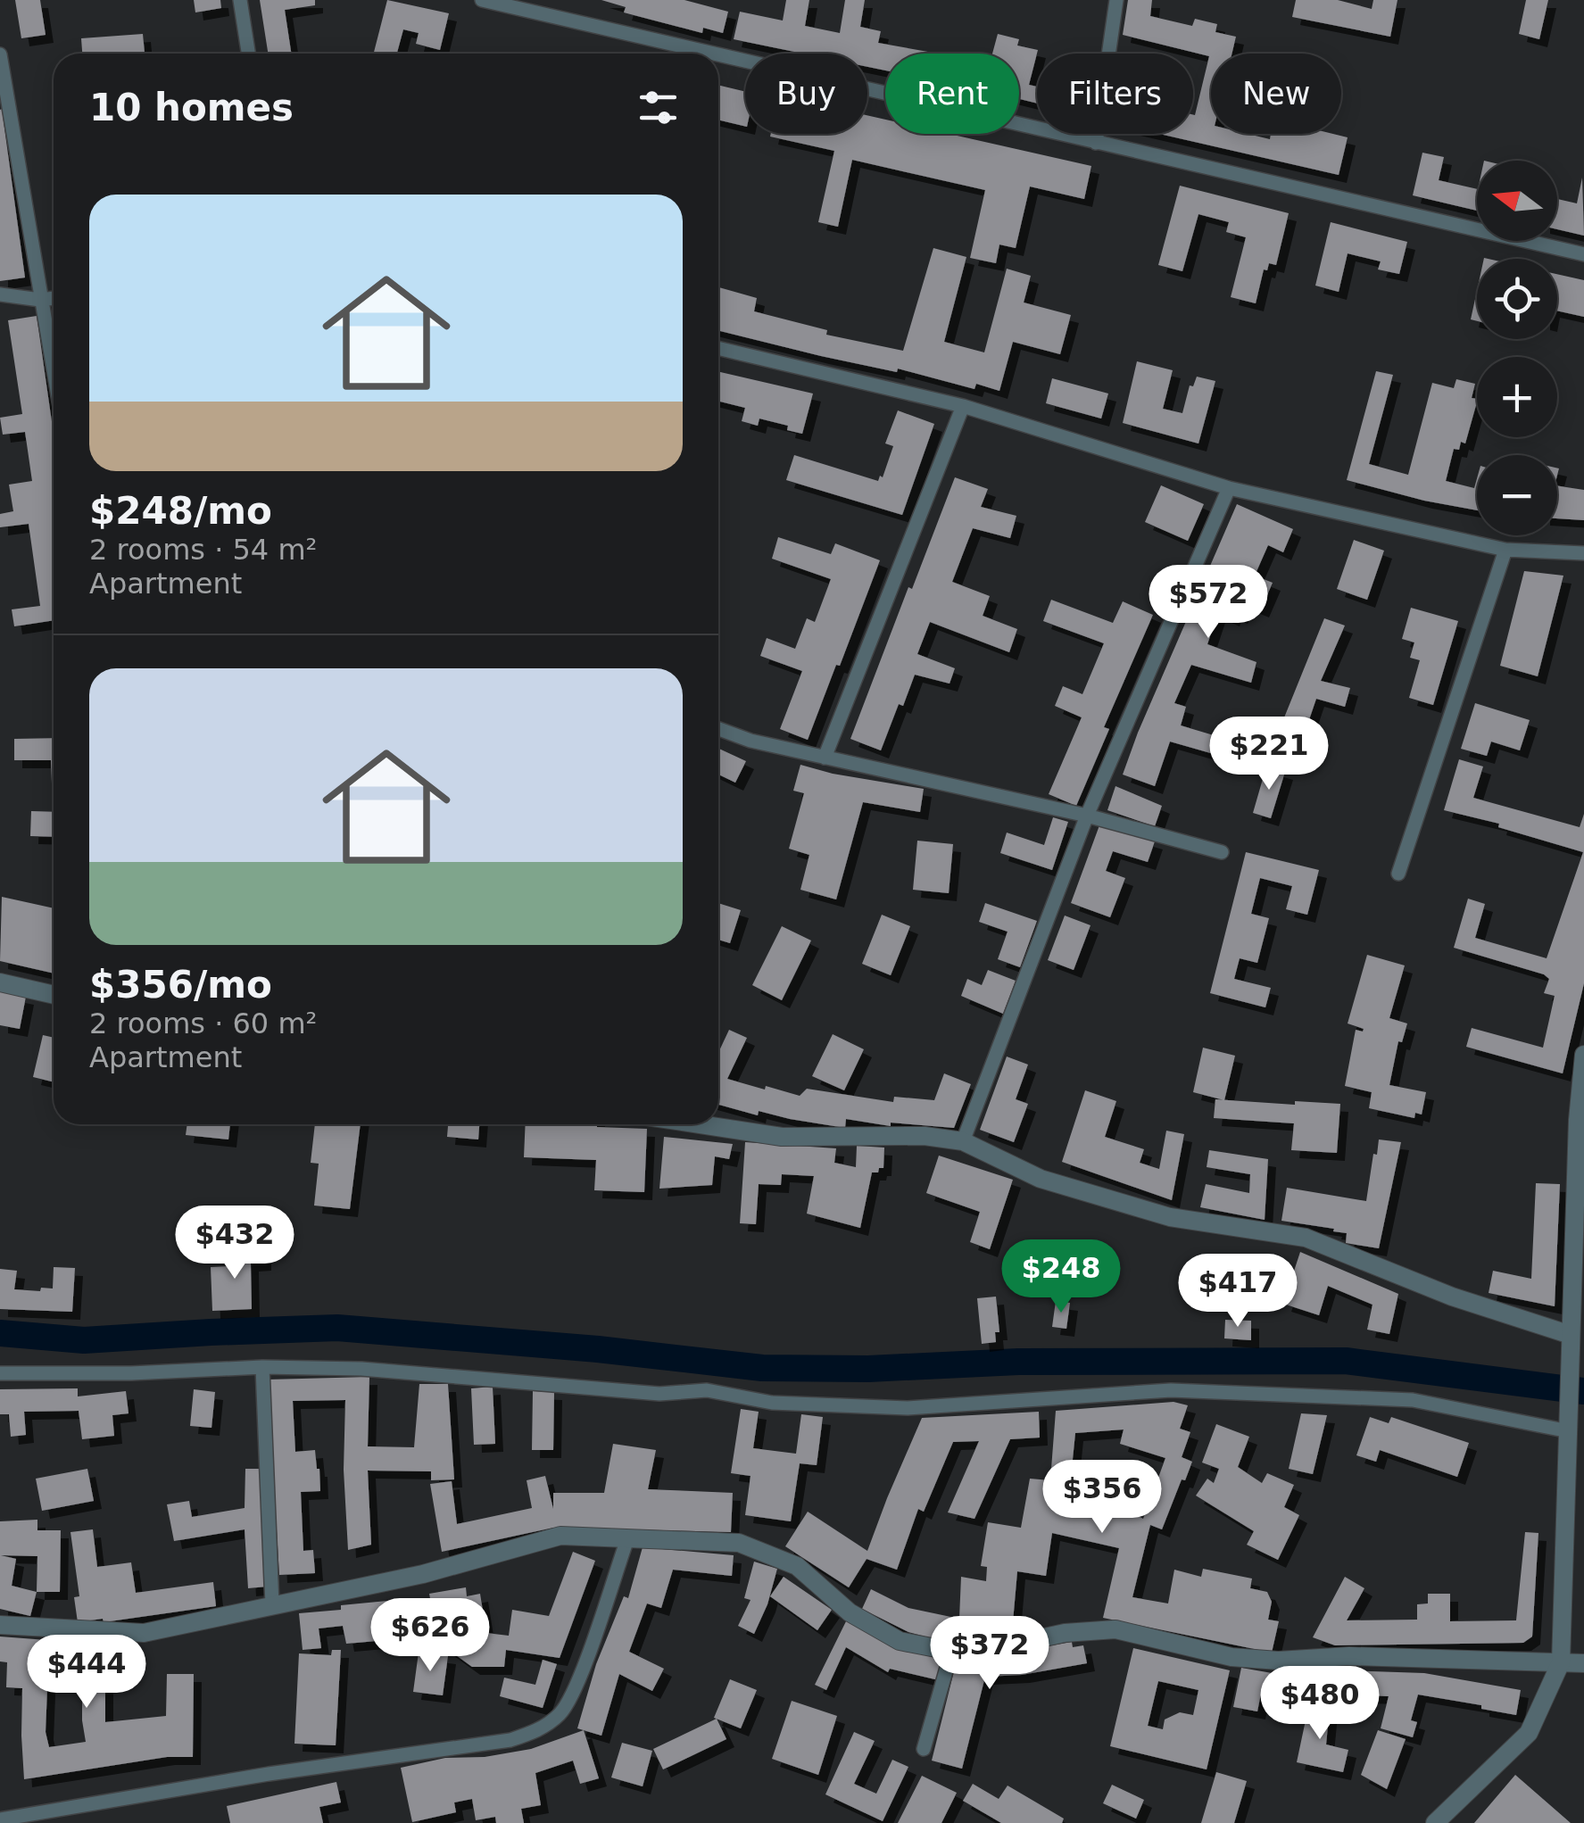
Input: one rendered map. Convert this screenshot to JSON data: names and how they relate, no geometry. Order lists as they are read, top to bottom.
{
  "north": "left",
  "page": {
    "chip": [
      "Buy",
      "Rent",
      "Filters",
      "New"
    ],
    "heading": "10 homes",
    "map_buttons": ["+", "−"],
    "list": [
      {
        "name": "$248/mo",
        "note": "2 rooms · 54 m² · Apartment"
      },
      {
        "name": "$356/mo",
        "note": "2 rooms · 60 m² · Apartment"
      }
    ],
    "price": [
      "$572",
      "$221",
      "$432",
      "$248",
      "$417",
      "$356",
      "$626",
      "$372",
      "$444",
      "$480"
    ]
  }
}
